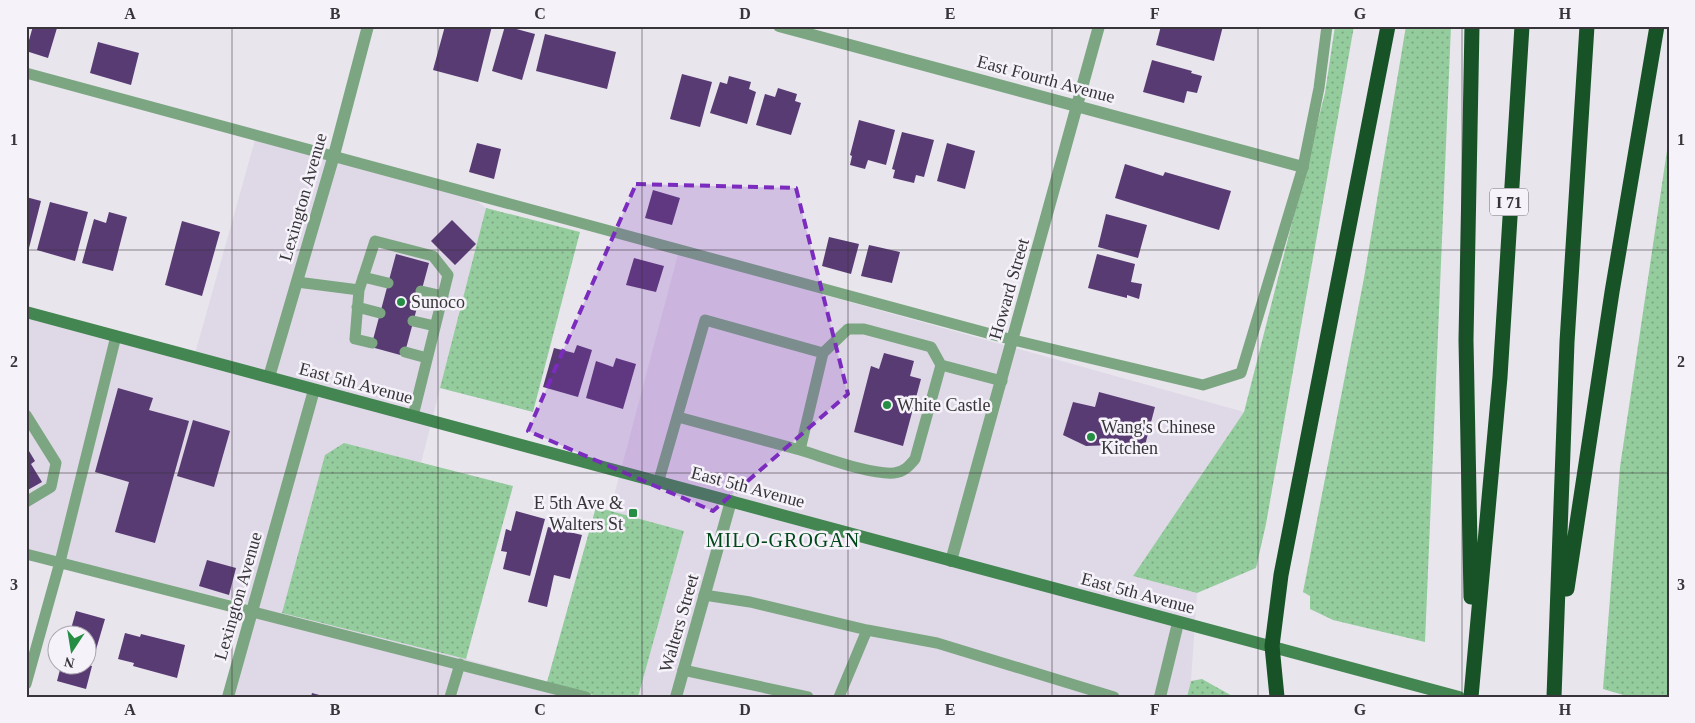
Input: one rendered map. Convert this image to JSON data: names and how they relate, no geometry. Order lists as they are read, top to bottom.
{
  "streets": {
    "highway": ["I 71"],
    "main road": ["East 5th Avenue"],
    "street": [
      "East Fourth Avenue",
      "Lexington Avenue",
      "Howard Street",
      "Walters Street"
    ]
  },
  "crossings": [
    ["East Fourth Avenue", "Howard Street"],
    ["Lexington Avenue", "East 5th Avenue"],
    ["Howard Street", "East 5th Avenue"],
    ["East 5th Avenue", "Walters Street"]
  ],
  "districts": ["MILO-GROGAN"],
  "places": {
    "other": ["Sunoco", "White Castle", "Wang's Chinese Kitchen"],
    "transit": ["E 5th Ave & Walters St"]
  },
  "north": "bottom",
  "grid": {
    "columns": [
      "A",
      "B",
      "C",
      "D",
      "E",
      "F",
      "G",
      "H"
    ],
    "rows": ["1", "2", "3"]
  }
}
